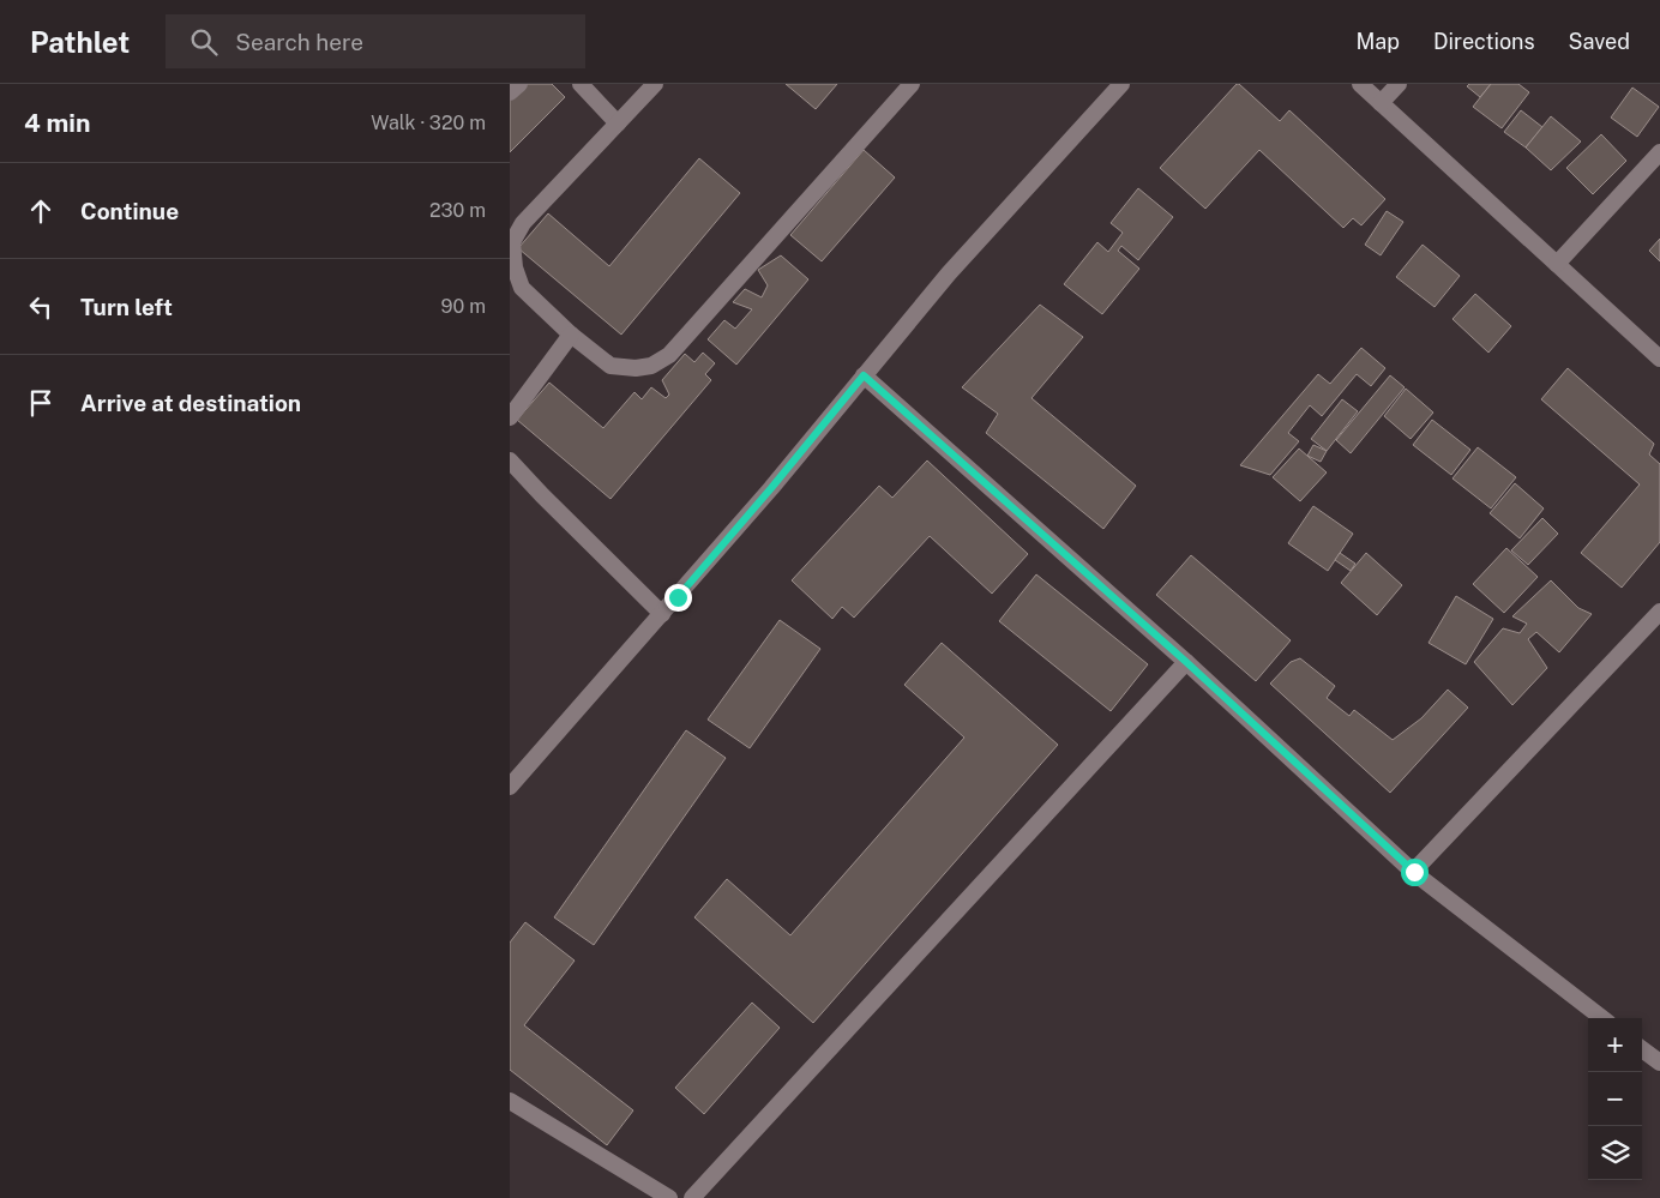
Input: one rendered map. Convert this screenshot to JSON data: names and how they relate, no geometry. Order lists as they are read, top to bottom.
{
  "page": {
    "header": "Pathlet",
    "search": "Search here",
    "nav": ["Map", "Directions", "Saved"],
    "heading": ["4 min", "Walk · 320 m"],
    "list": [
      ["Continue", "230 m"],
      ["Turn left", "90 m"],
      "Arrive at destination"
    ],
    "map_buttons": ["+", "−"]
  }
}
